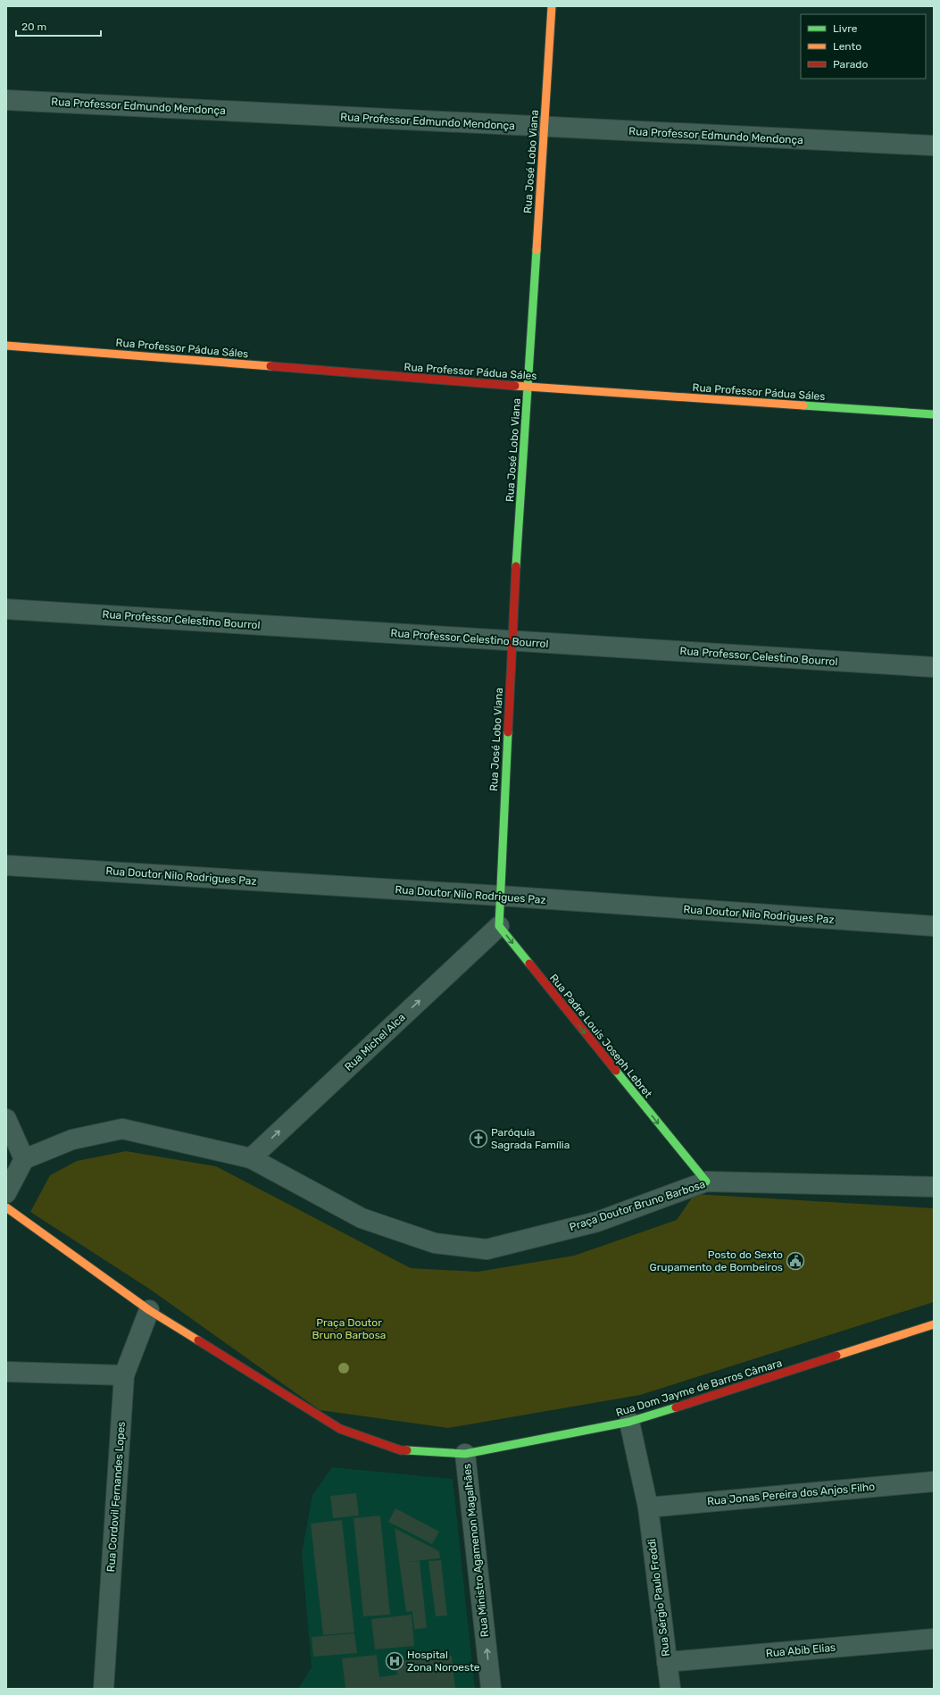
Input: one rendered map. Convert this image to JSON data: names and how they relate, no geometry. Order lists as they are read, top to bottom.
{
  "streets": {
    "street": [
      "Rua Professor Edmundo Mendonça",
      "Rua José Lobo Viana",
      "Rua Professor Pádua Sáles",
      "Rua Professor Celestino Bourrol",
      "Rua Doutor Nilo Rodrigues Paz",
      "Rua Padre Louis Joseph Lebret",
      "Rua Michel Alca",
      "Praça Doutor Bruno Barbosa",
      "Rua Dom Jayme de Barros Câmara",
      "Rua Jonas Pereira dos Anjos Filho",
      "Rua Cordovil Fernandes Lopes",
      "Rua Ministro Agamenon Magalhães",
      "Rua Sérgio Paulo Freddi",
      "Rua Abib Elias"
    ]
  },
  "crossings": [
    ["Rua Professor Edmundo Mendonça", "Rua José Lobo Viana"],
    ["Rua José Lobo Viana", "Rua Professor Pádua Sáles"],
    ["Rua José Lobo Viana", "Rua Professor Celestino Bourrol"],
    ["Rua José Lobo Viana", "Rua Doutor Nilo Rodrigues Paz"],
    ["Rua Padre Louis Joseph Lebret", "Rua Michel Alca"],
    ["Rua Padre Louis Joseph Lebret", "Praça Doutor Bruno Barbosa"],
    ["Rua Michel Alca", "Praça Doutor Bruno Barbosa"],
    ["Rua Dom Jayme de Barros Câmara", "Rua Cordovil Fernandes Lopes"],
    ["Rua Dom Jayme de Barros Câmara", "Rua Ministro Agamenon Magalhães"],
    ["Rua Dom Jayme de Barros Câmara", "Rua Sérgio Paulo Freddi"],
    ["Rua Jonas Pereira dos Anjos Filho", "Rua Sérgio Paulo Freddi"],
    ["Rua Sérgio Paulo Freddi", "Rua Abib Elias"]
  ],
  "one_way": ["Rua Padre Louis Joseph Lebret", "Rua Michel Alca", "Rua Ministro Agamenon Magalhães"],
  "parks": ["Praça Doutor Bruno Barbosa"],
  "places": {
    "church": ["Paróquia Sagrada Família"],
    "public building": ["Posto do Sexto Grupamento de Bombeiros"],
    "hospital": ["Hospital Zona Noroeste"]
  },
  "legend": ["Livre", "Lento", "Parado"],
  "scale_bar": "20 m"
}
